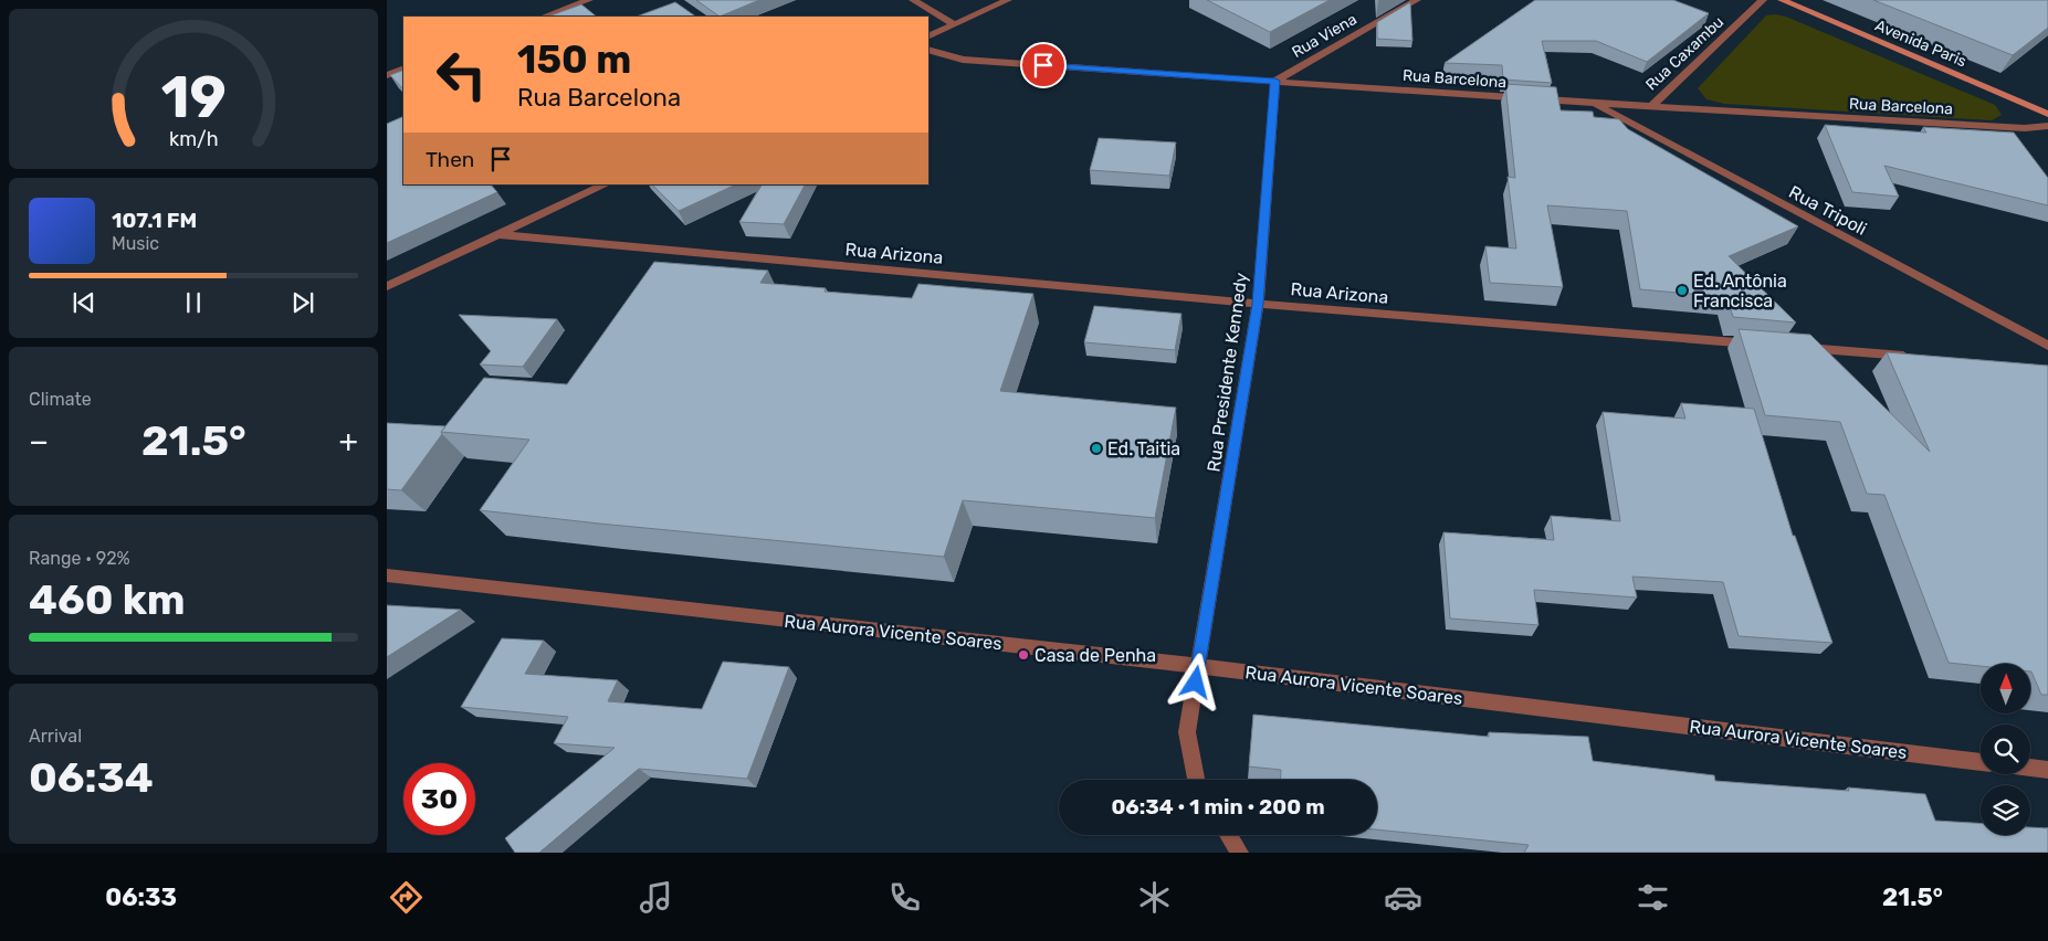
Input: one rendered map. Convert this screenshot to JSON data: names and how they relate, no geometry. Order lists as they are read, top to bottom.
{
  "streets": {
    "street": [
      "Rua Viena",
      "Avenida Paris",
      "Rua Caxambu",
      "Rua Barcelona",
      "Rua Tripoli",
      "Rua Arizona",
      "Rua Presidente Kennedy",
      "Rua Aurora Vicente Soares"
    ]
  },
  "crossings": [
    ["Rua Viena", "Rua Barcelona"],
    ["Rua Viena", "Rua Presidente Kennedy"],
    ["Rua Caxambu", "Rua Barcelona"],
    ["Rua Barcelona", "Rua Tripoli"],
    ["Rua Barcelona", "Rua Presidente Kennedy"],
    ["Rua Arizona", "Rua Presidente Kennedy"],
    ["Rua Presidente Kennedy", "Rua Aurora Vicente Soares"]
  ],
  "places": ["Ed. Antônia Francisca", "Ed. Taitia", "Casa de Penha"],
  "north": "top",
  "page": {
    "turn": ["150 m", "Rua Barcelona"],
    "then": "Then",
    "song": ["107.1 FM", "Music"],
    "tile": [
      "Climate",
      ["Range · 92%", "460 km"],
      ["Arrival", "06:34"]
    ],
    "heat": ["−", "21.5°", "+"],
    "limit": "30",
    "trip": "06:34 · 1 min · 200 m",
    "tabs": ["06:33", "21.5°"],
    "gauge": ["19", "km/h"]
  }
}
